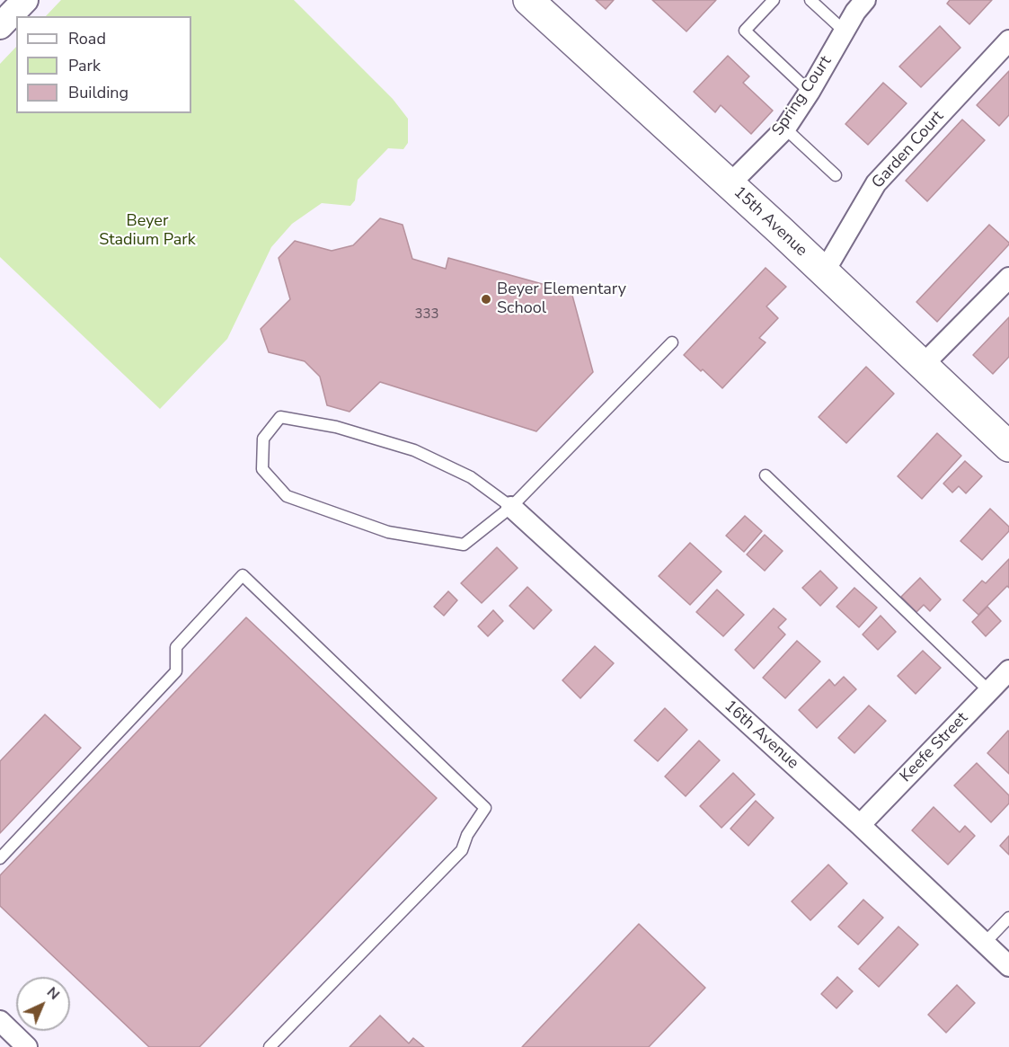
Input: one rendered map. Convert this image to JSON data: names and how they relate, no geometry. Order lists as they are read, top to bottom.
{
  "streets": {
    "main road": ["15th Avenue"],
    "street": [
      "Spring Court",
      "Garden Court",
      "16th Avenue",
      "Keefe Street"
    ]
  },
  "crossings": [
    ["Spring Court", "15th Avenue"],
    ["Garden Court", "15th Avenue"],
    ["16th Avenue", "Keefe Street"]
  ],
  "parks": ["Beyer Stadium Park"],
  "places": ["Beyer Elementary School"],
  "house_numbers": ["333"],
  "legend": ["Road", "Park", "Building"],
  "north": "top right"
}
